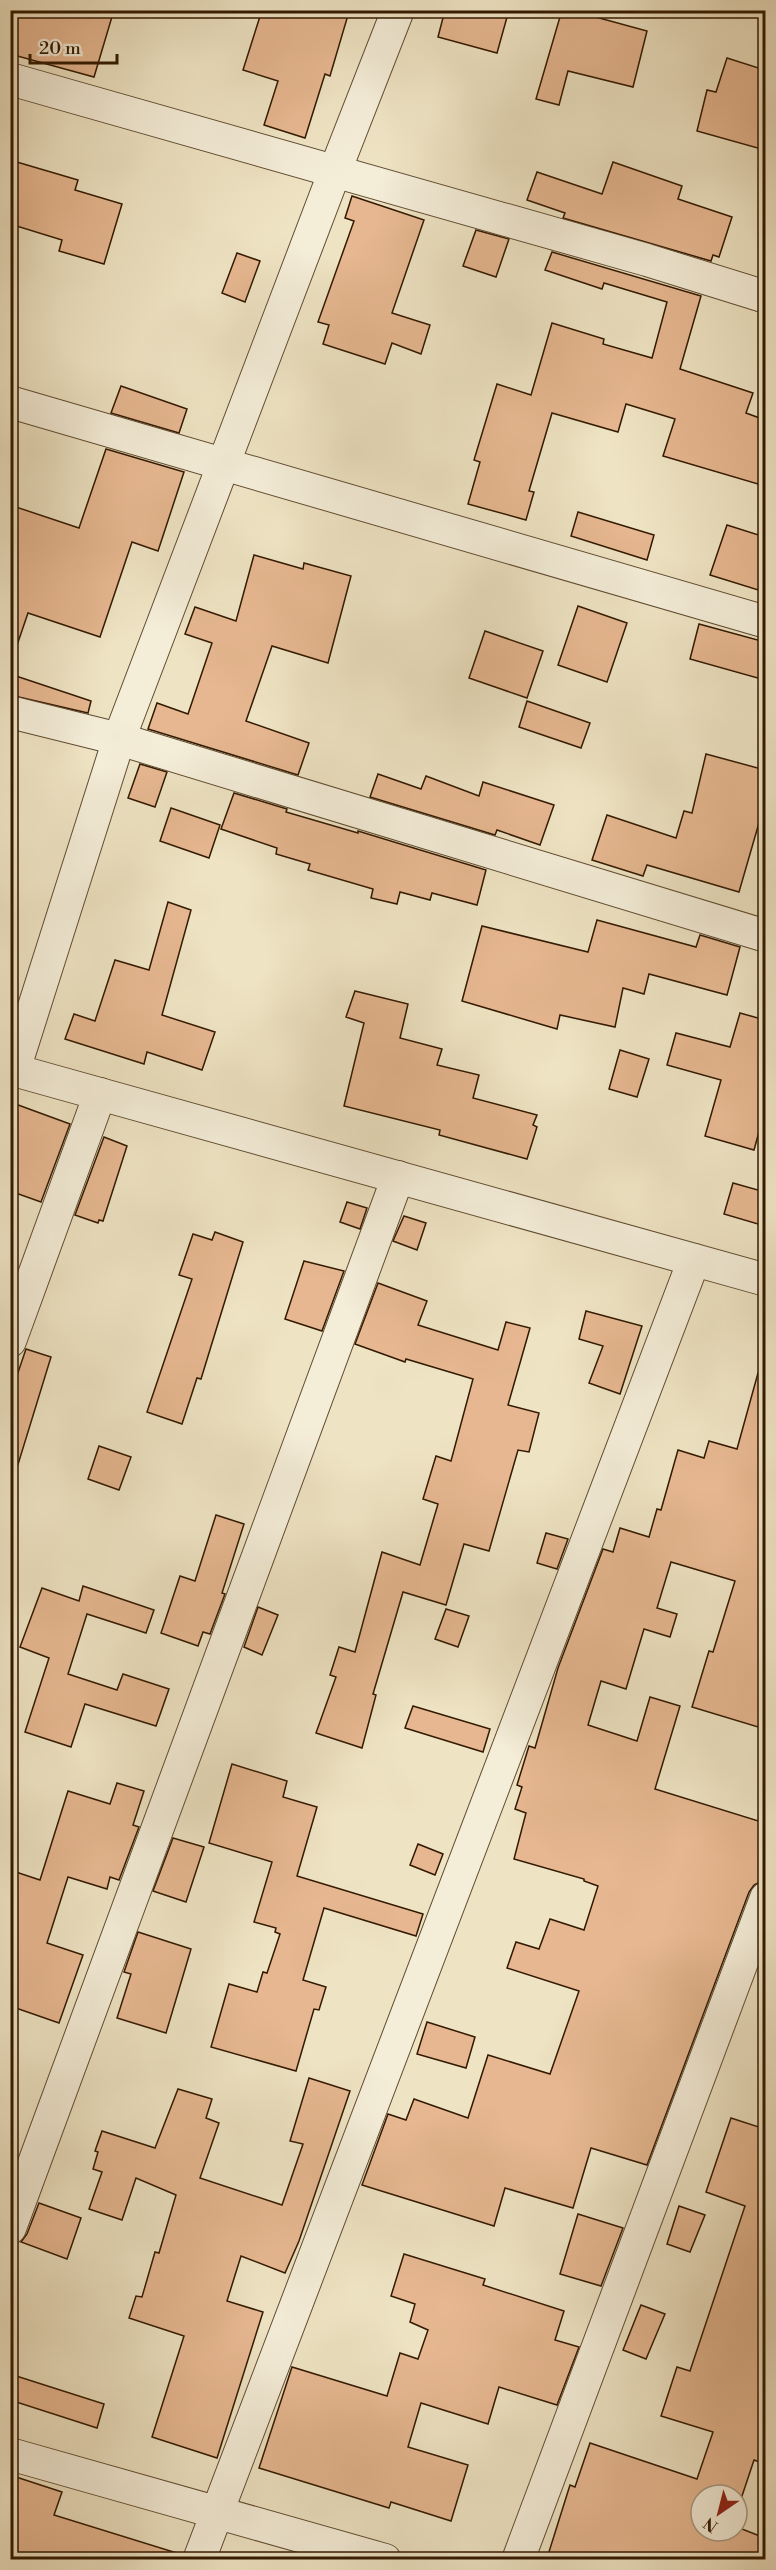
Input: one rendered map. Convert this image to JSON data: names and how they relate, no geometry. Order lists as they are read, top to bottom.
{
  "scale_bar": "20 m",
  "north": "bottom left"
}
